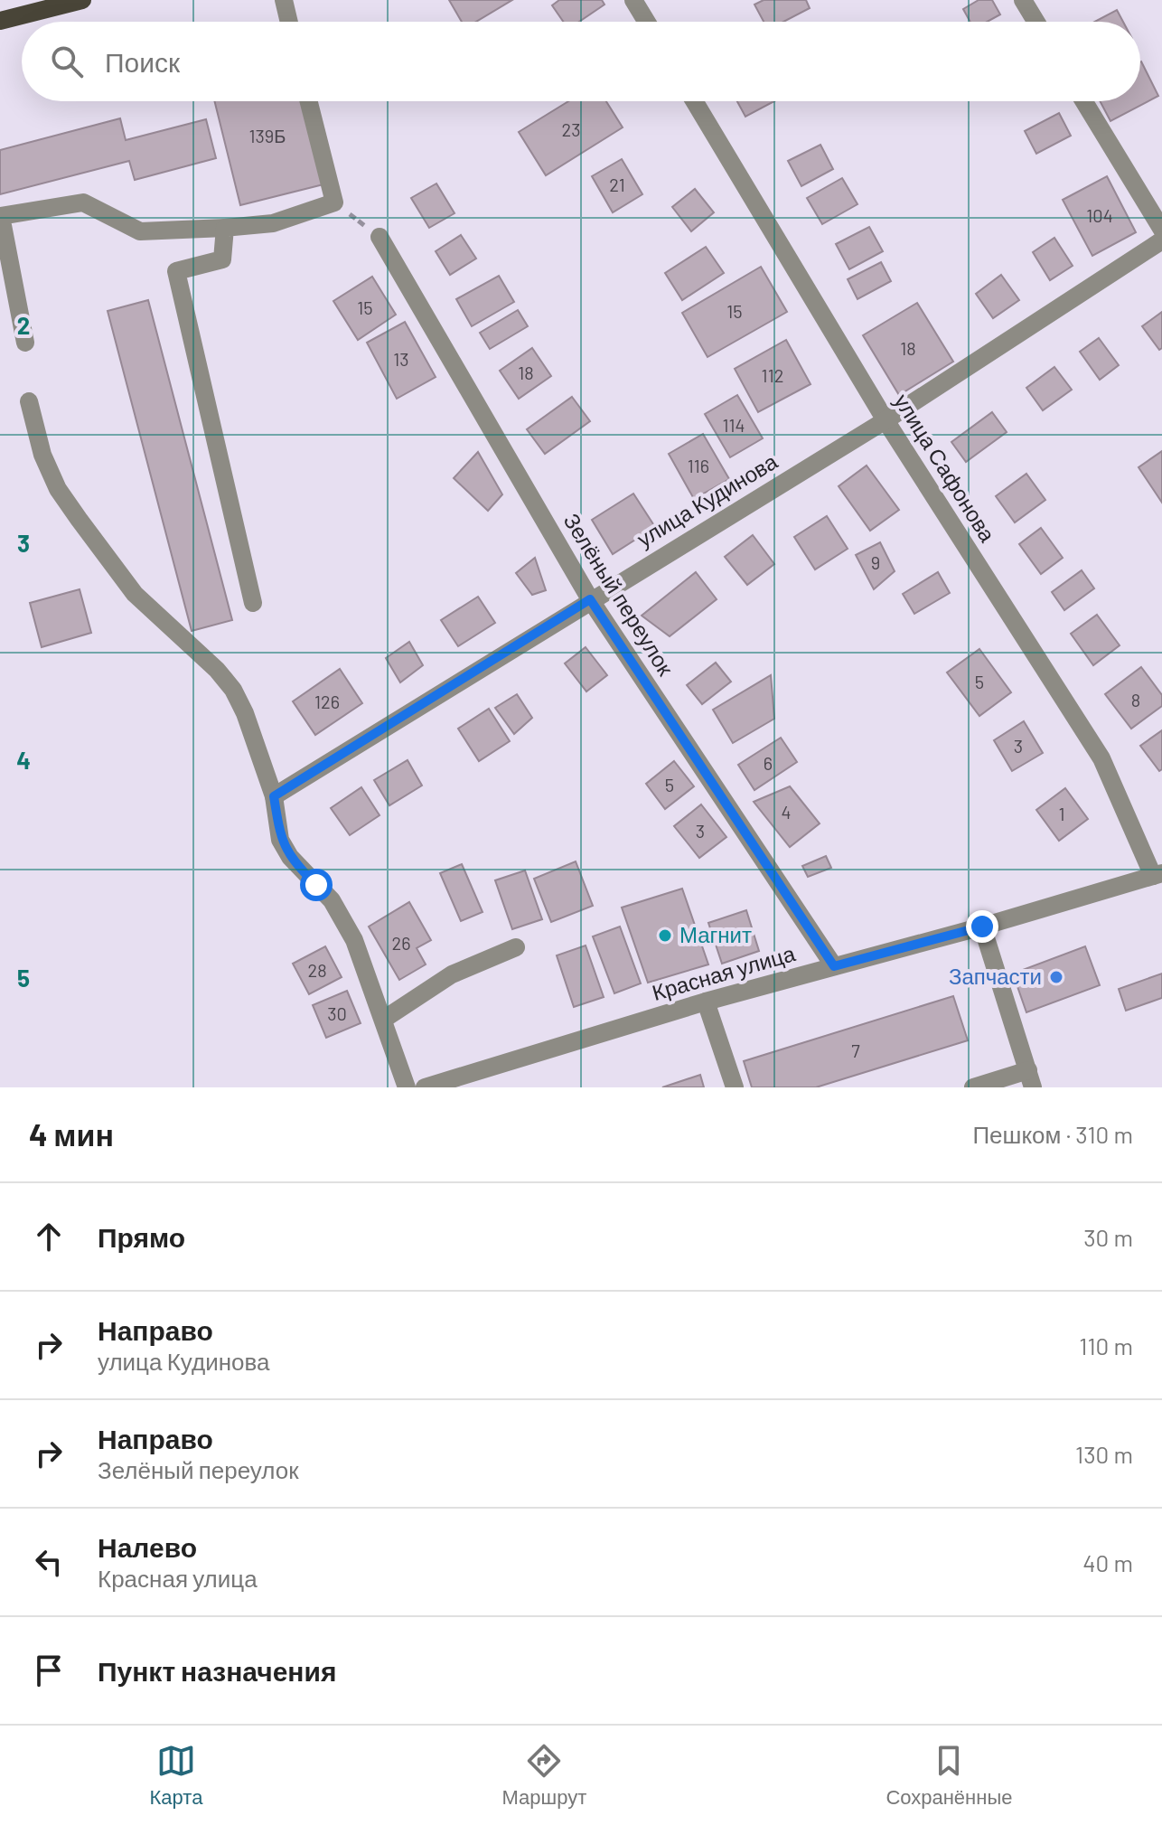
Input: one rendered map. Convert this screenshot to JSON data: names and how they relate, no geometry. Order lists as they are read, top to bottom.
{
  "streets": {
    "street": [
      "улица Сафонова",
      "улица Кудинова",
      "Зелёный переулок",
      "Красная улица"
    ]
  },
  "crossings": [
    ["улица Сафонова", "улица Кудинова"],
    ["улица Сафонова", "Красная улица"],
    ["улица Кудинова", "Зелёный переулок"],
    ["Зелёный переулок", "Красная улица"]
  ],
  "places": ["Магнит", "Запчасти"],
  "house_numbers": [
    "23",
    "139Б",
    "21",
    "104",
    "15",
    "15",
    "18",
    "13",
    "18",
    "112",
    "114",
    "116",
    "9",
    "5",
    "8",
    "126",
    "3",
    "6",
    "5",
    "4",
    "1",
    "3",
    "26",
    "28",
    "30",
    "7"
  ],
  "page": {
    "search": "Поиск",
    "heading": ["4 мин", "Пешком · 310 m"],
    "list": [
      ["Прямо", "30 m"],
      ["Направо", "улица Кудинова", "110 m"],
      ["Направо", "Зелёный переулок", "130 m"],
      ["Налево", "Красная улица", "40 m"],
      "Пункт назначения"
    ],
    "nav": ["Карта", "Маршрут", "Сохранённые"]
  },
  "grid": {
    "rows": [
      "2",
      "3",
      "4",
      "5"
    ]
  }
}
